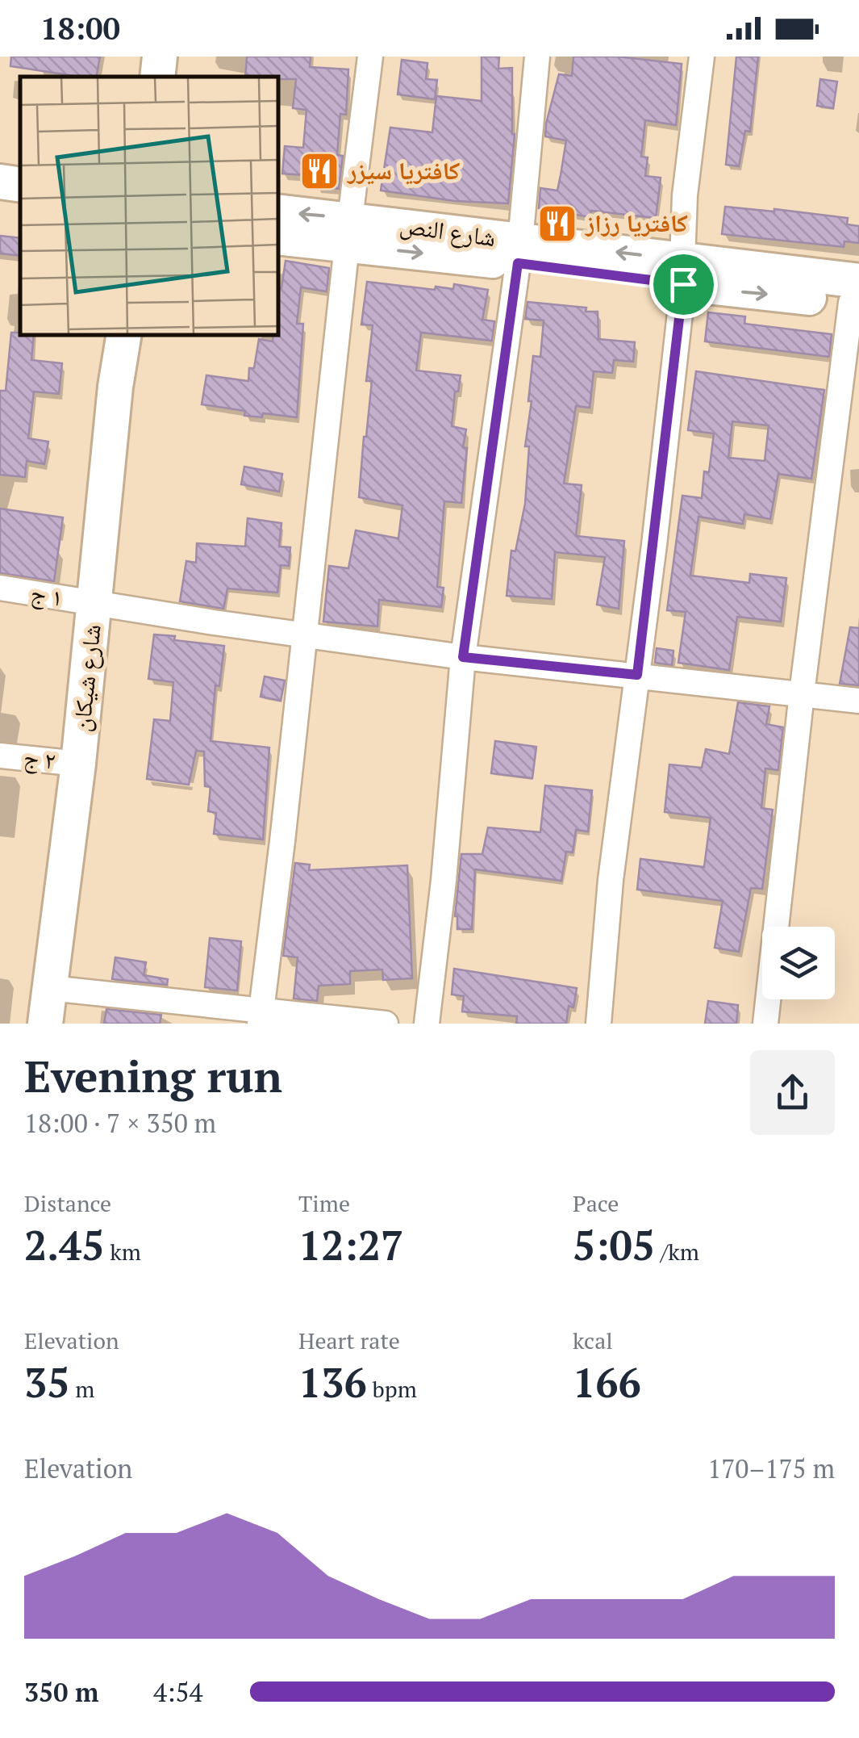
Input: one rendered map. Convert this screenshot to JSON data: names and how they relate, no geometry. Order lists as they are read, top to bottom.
{
  "streets": {
    "street": [
      "شارع النص",
      "١ ج",
      "شارع شيكان",
      "٢ ج"
    ]
  },
  "crossings": [
    ["١ ج", "شارع شيكان"],
    ["شارع شيكان", "٢ ج"]
  ],
  "places": {
    "restaurant": ["كافتريا سيزر", "كافتريا رزاز"]
  },
  "page": {
    "status": "18:00",
    "heading": ["Evening run", "18:00 · 7 × 350 m"],
    "stats": [
      ["Distance", "2.45 km"],
      ["Time", "12:27"],
      ["Pace", "5:05 /km"],
      ["Elevation", "35 m"],
      ["Heart rate", "136 bpm"],
      ["kcal", "166"]
    ],
    "chart": ["Elevation", "170–175 m"],
    "list": [
      {
        "name": "350 m",
        "note": "4:54"
      }
    ]
  }
}
